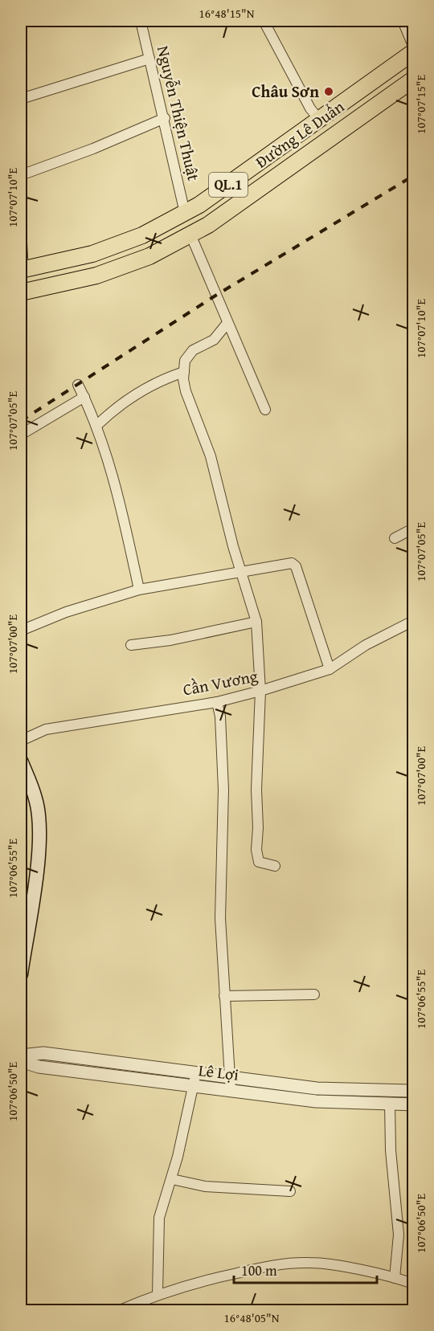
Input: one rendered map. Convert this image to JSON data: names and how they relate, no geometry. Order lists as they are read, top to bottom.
{
  "streets": {
    "highway": ["Đường Lê Duẩn", "QL.1"],
    "street": ["Nguyễn Thiện Thuật", "Cần Vương", "Lê Lợi"]
  },
  "crossings": [
    ["Nguyễn Thiện Thuật", "Đường Lê Duẩn"]
  ],
  "places": ["Châu Sơn"],
  "scale_bar": "100 m",
  "coordinates": [
    "16°48'15\"N",
    "107°07'15\"E",
    "107°07'10\"E",
    "107°07'05\"E",
    "107°07'00\"E",
    "107°06'55\"E",
    "107°06'50\"E",
    "16°48'05\"N"
  ]
}
